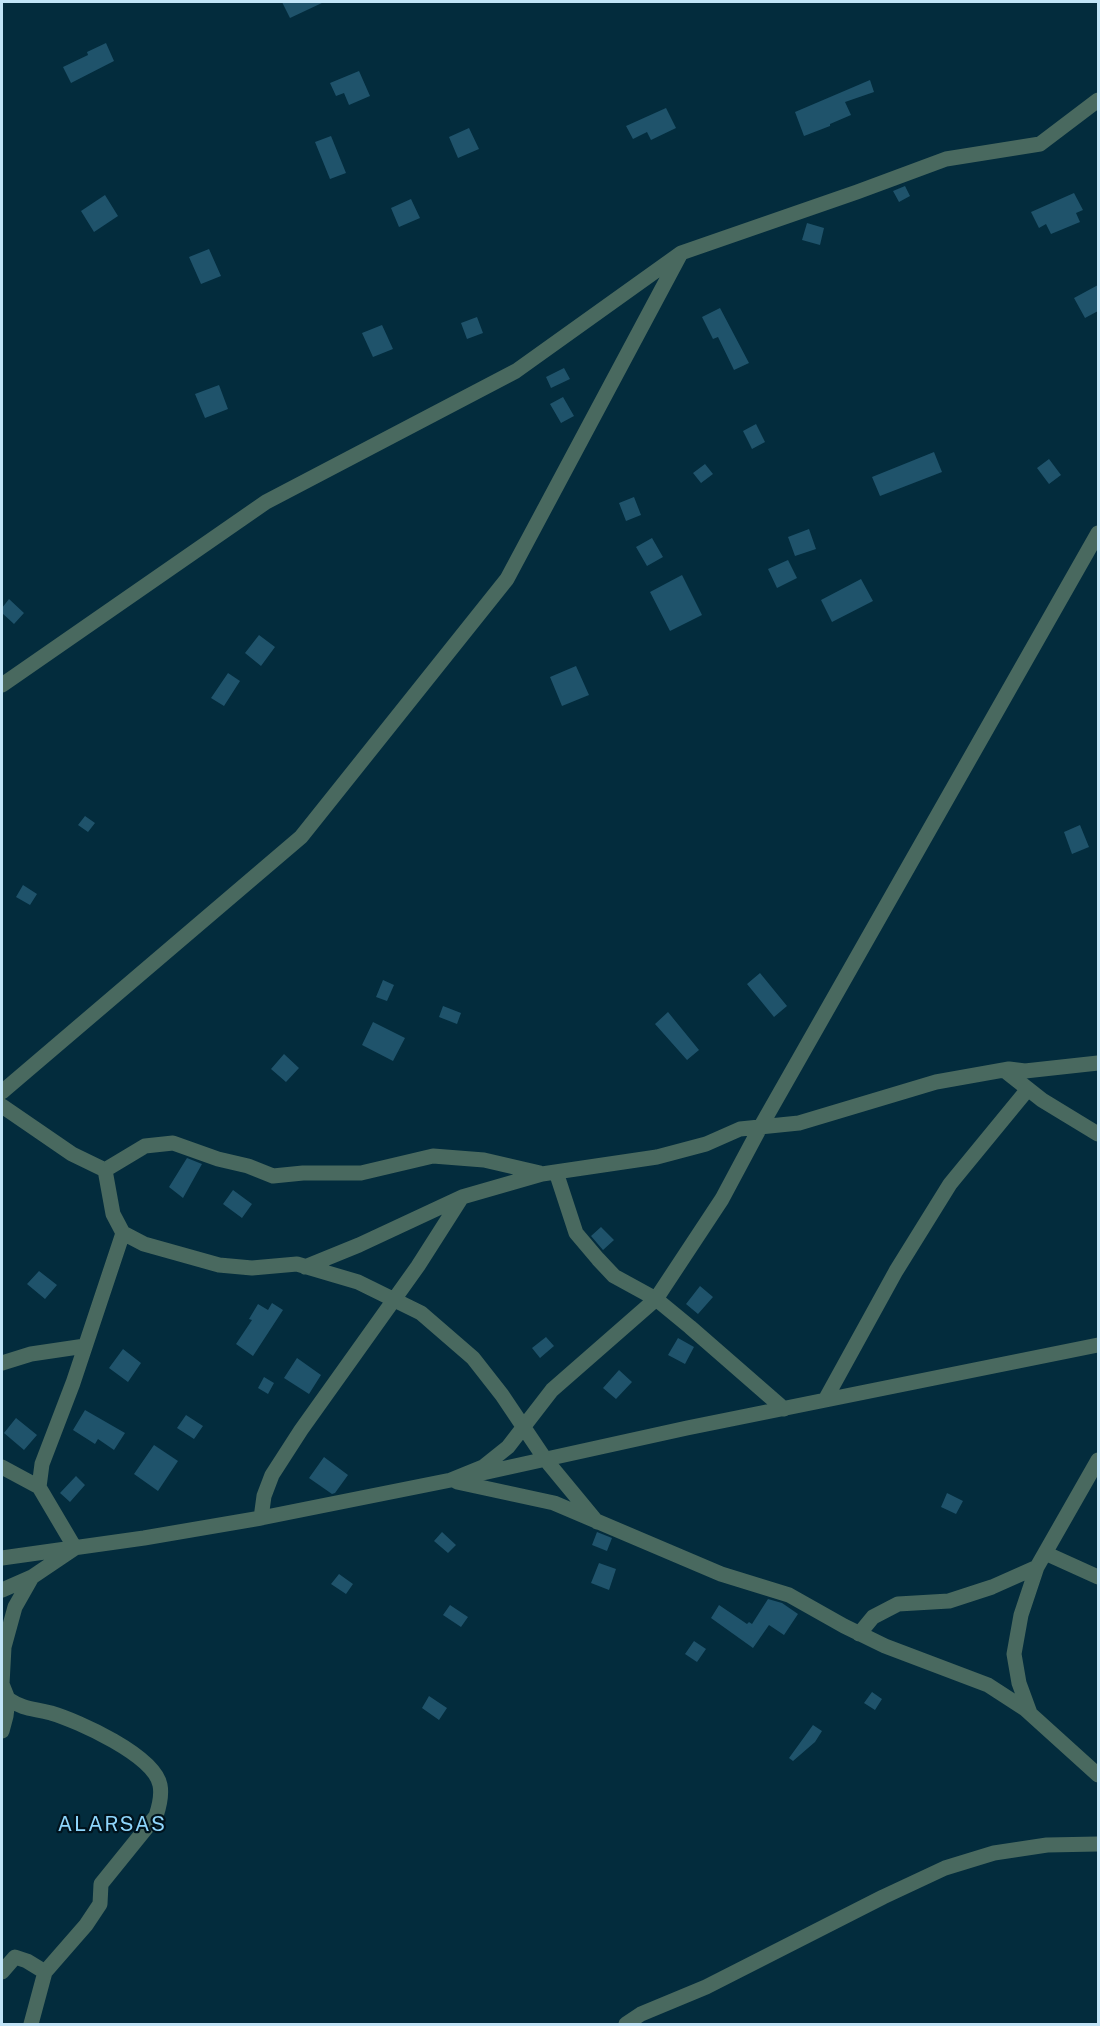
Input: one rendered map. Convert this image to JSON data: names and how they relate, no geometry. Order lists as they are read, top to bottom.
{
  "districts": ["ALARSAS"]
}
